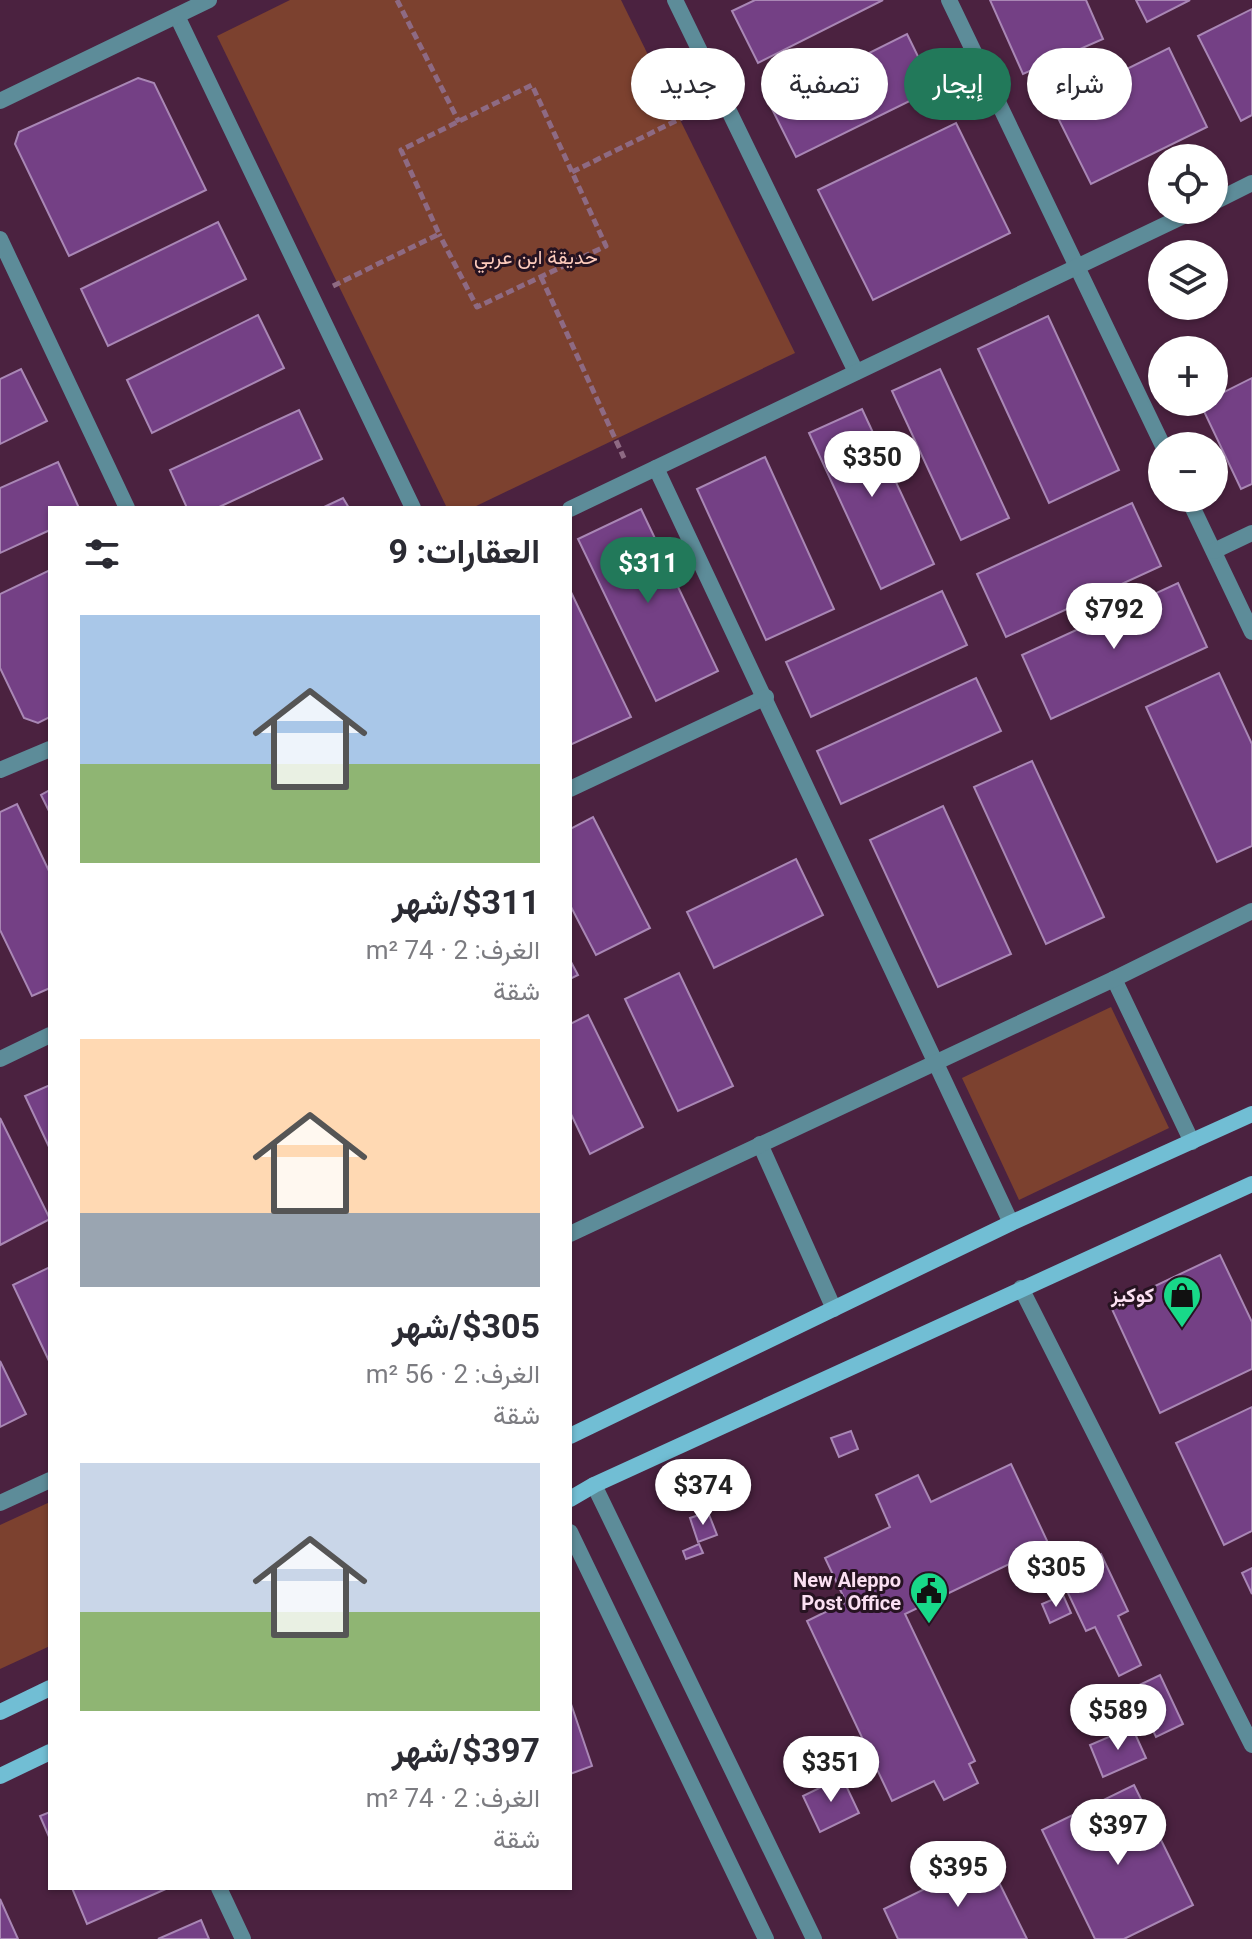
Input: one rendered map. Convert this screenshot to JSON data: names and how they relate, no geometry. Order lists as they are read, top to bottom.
{
  "parks": ["حديقة ابن عربي"],
  "places": {
    "shop": ["كوكيز"],
    "public building": ["New Aleppo Post Office"]
  },
  "page": {
    "chip": [
      "شراء",
      "إيجار",
      "تصفية",
      "جديد"
    ],
    "map_buttons": ["+", "−"],
    "price": [
      "$350",
      "$311",
      "$792",
      "$374",
      "$305",
      "$589",
      "$351",
      "$397",
      "$395"
    ],
    "heading": "العقارات: 9",
    "list": [
      {
        "name": "$311/شهر",
        "note": "الغرف: 2 · 74 m² · شقة"
      },
      {
        "name": "$305/شهر",
        "note": "الغرف: 2 · 56 m² · شقة"
      },
      {
        "name": "$397/شهر",
        "note": "الغرف: 2 · 74 m² · شقة"
      }
    ]
  }
}
